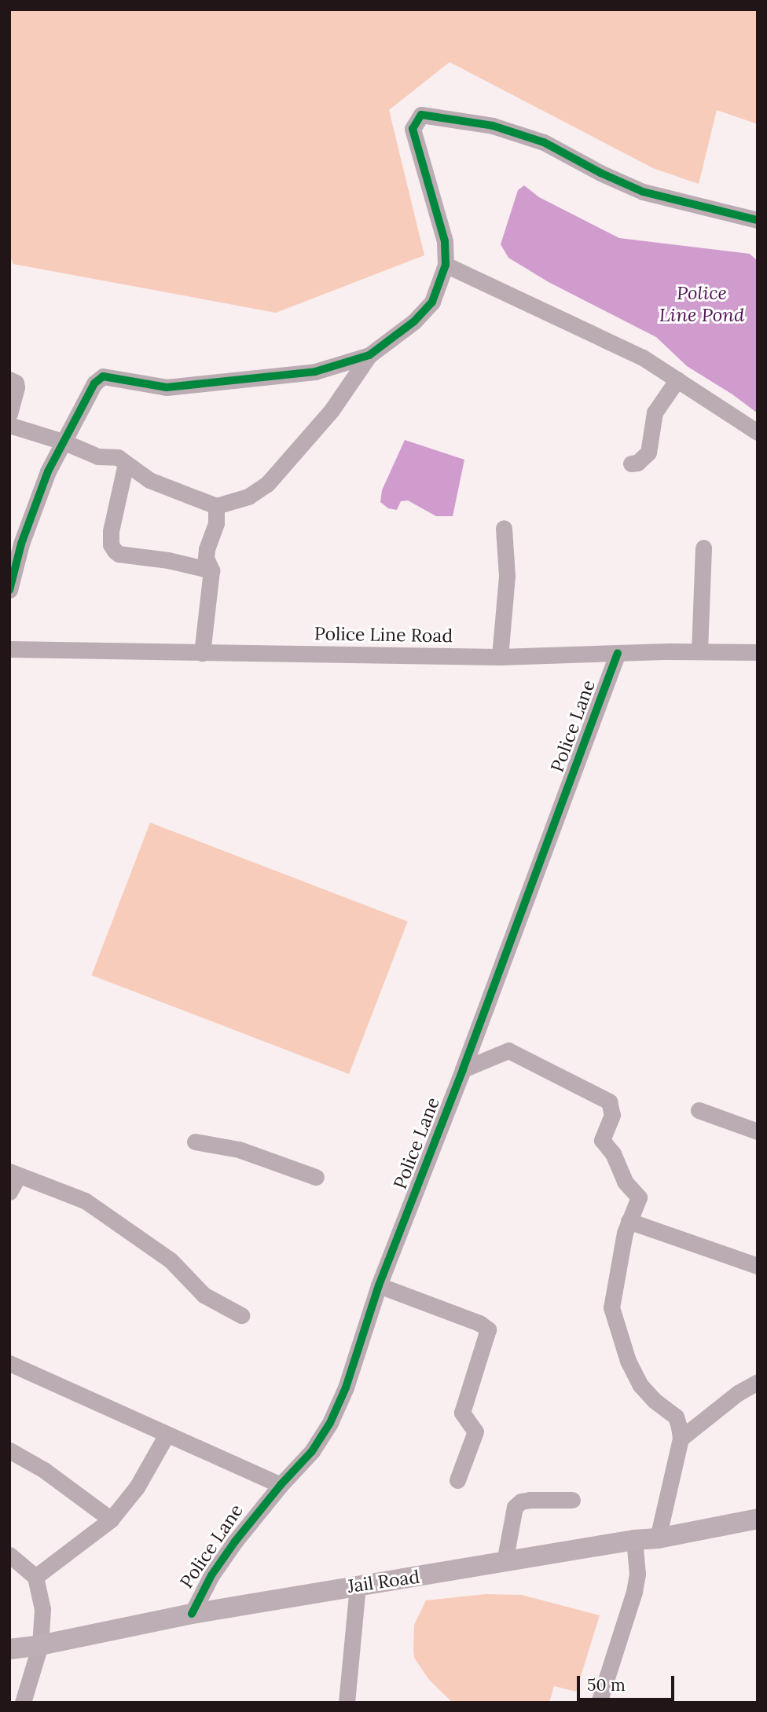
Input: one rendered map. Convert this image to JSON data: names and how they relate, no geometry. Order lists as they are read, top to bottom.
{
  "streets": {
    "main road": ["Jail Road"],
    "street": ["Police Line Road", "Police Lane"]
  },
  "crossings": [
    ["Police Line Road", "Police Lane"],
    ["Police Lane", "Jail Road"]
  ],
  "water": ["Police Line Pond"],
  "scale_bar": "50 m"
}
